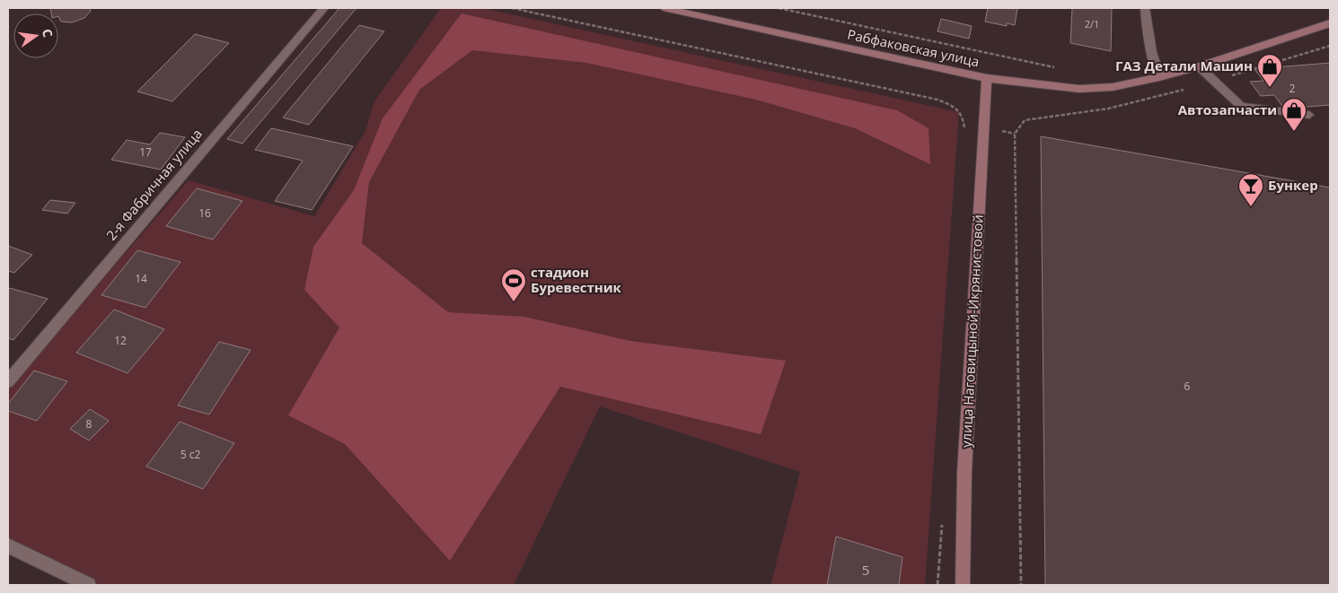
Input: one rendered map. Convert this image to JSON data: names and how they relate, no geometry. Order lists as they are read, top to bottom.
{
  "streets": {
    "main road": ["Рабфаковская улица", "улица Наговицыной-Икрянистовой"],
    "street": ["2-я Фабричная улица"]
  },
  "crossings": [
    ["Рабфаковская улица", "улица Наговицыной-Икрянистовой"]
  ],
  "places": {
    "shop": ["ГАЗ Детали Машин", "Автозапчасти"],
    "bar": ["Бункер"],
    "sports": ["стадион Буревестник"]
  },
  "house_numbers": [
    "2/1",
    "2",
    "17",
    "16",
    "14",
    "12",
    "6",
    "8",
    "5 с2",
    "5"
  ],
  "north": "right"
}
